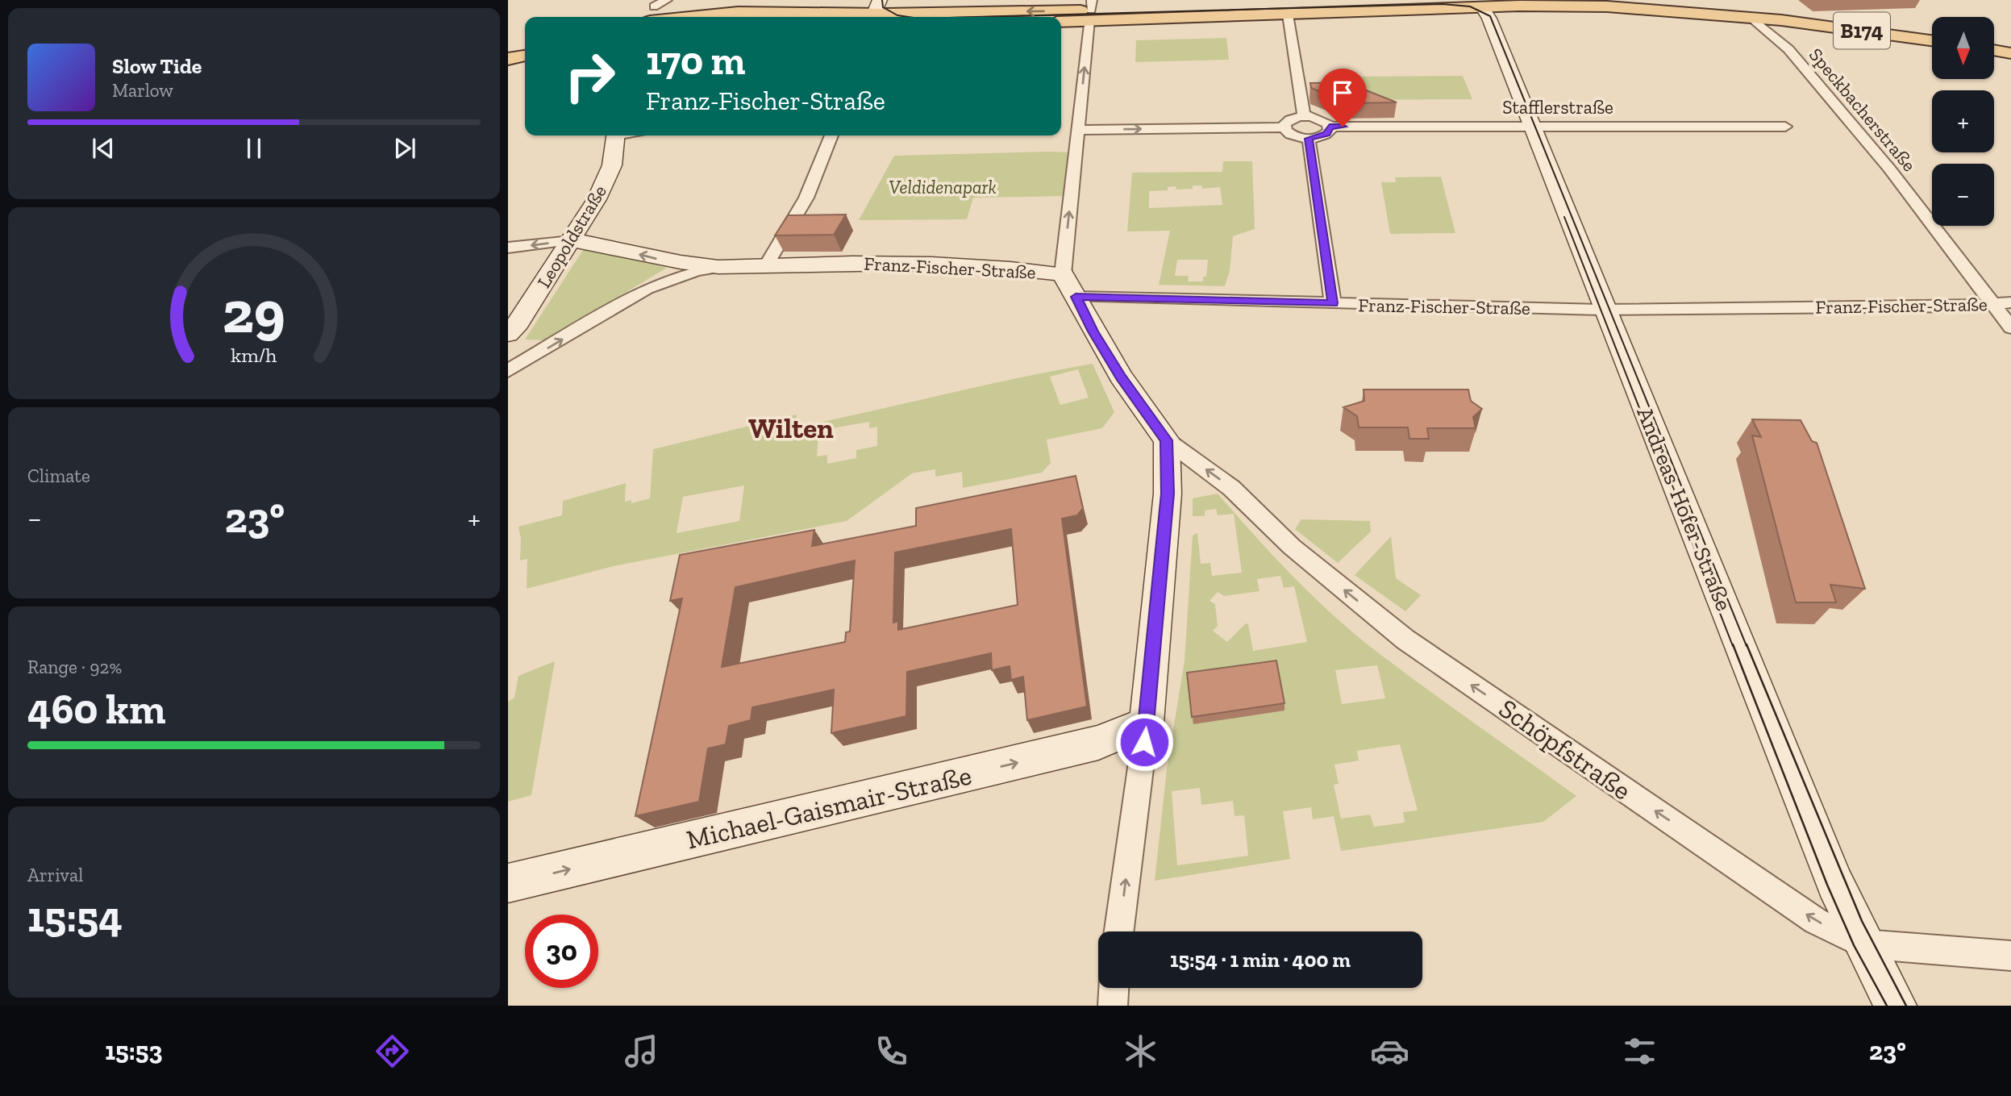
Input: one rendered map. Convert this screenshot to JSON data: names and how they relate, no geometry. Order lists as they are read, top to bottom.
{
  "streets": {
    "main road": ["B174"],
    "street": [
      "Stafflerstraße",
      "Speckbacherstraße",
      "Leopoldstraße",
      "Franz-Fischer-Straße",
      "Andreas-Hofer-Straße",
      "Schöpfstraße",
      "Michael-Gaismair-Straße"
    ]
  },
  "crossings": [
    ["B174", "Speckbacherstraße"],
    ["B174", "Andreas-Hofer-Straße"],
    ["Stafflerstraße", "Andreas-Hofer-Straße"],
    ["Speckbacherstraße", "Franz-Fischer-Straße"],
    ["Leopoldstraße", "Franz-Fischer-Straße"],
    ["Franz-Fischer-Straße", "Andreas-Hofer-Straße"],
    ["Andreas-Hofer-Straße", "Schöpfstraße"]
  ],
  "one_way": ["Schöpfstraße", "Michael-Gaismair-Straße"],
  "districts": ["Wilten"],
  "parks": ["Veldidenapark"],
  "north": "bottom",
  "page": {
    "map_buttons": ["+", "−"],
    "turn": ["170 m", "Franz-Fischer-Straße"],
    "song": ["Slow Tide", "Marlow"],
    "tile": [
      "Climate",
      ["Range · 92%", "460 km"],
      ["Arrival", "15:54"]
    ],
    "heat": ["−", "23°", "+"],
    "limit": "30",
    "trip": "15:54 · 1 min · 400 m",
    "tabs": ["15:53", "23°"],
    "gauge": ["29", "km/h"]
  }
}
